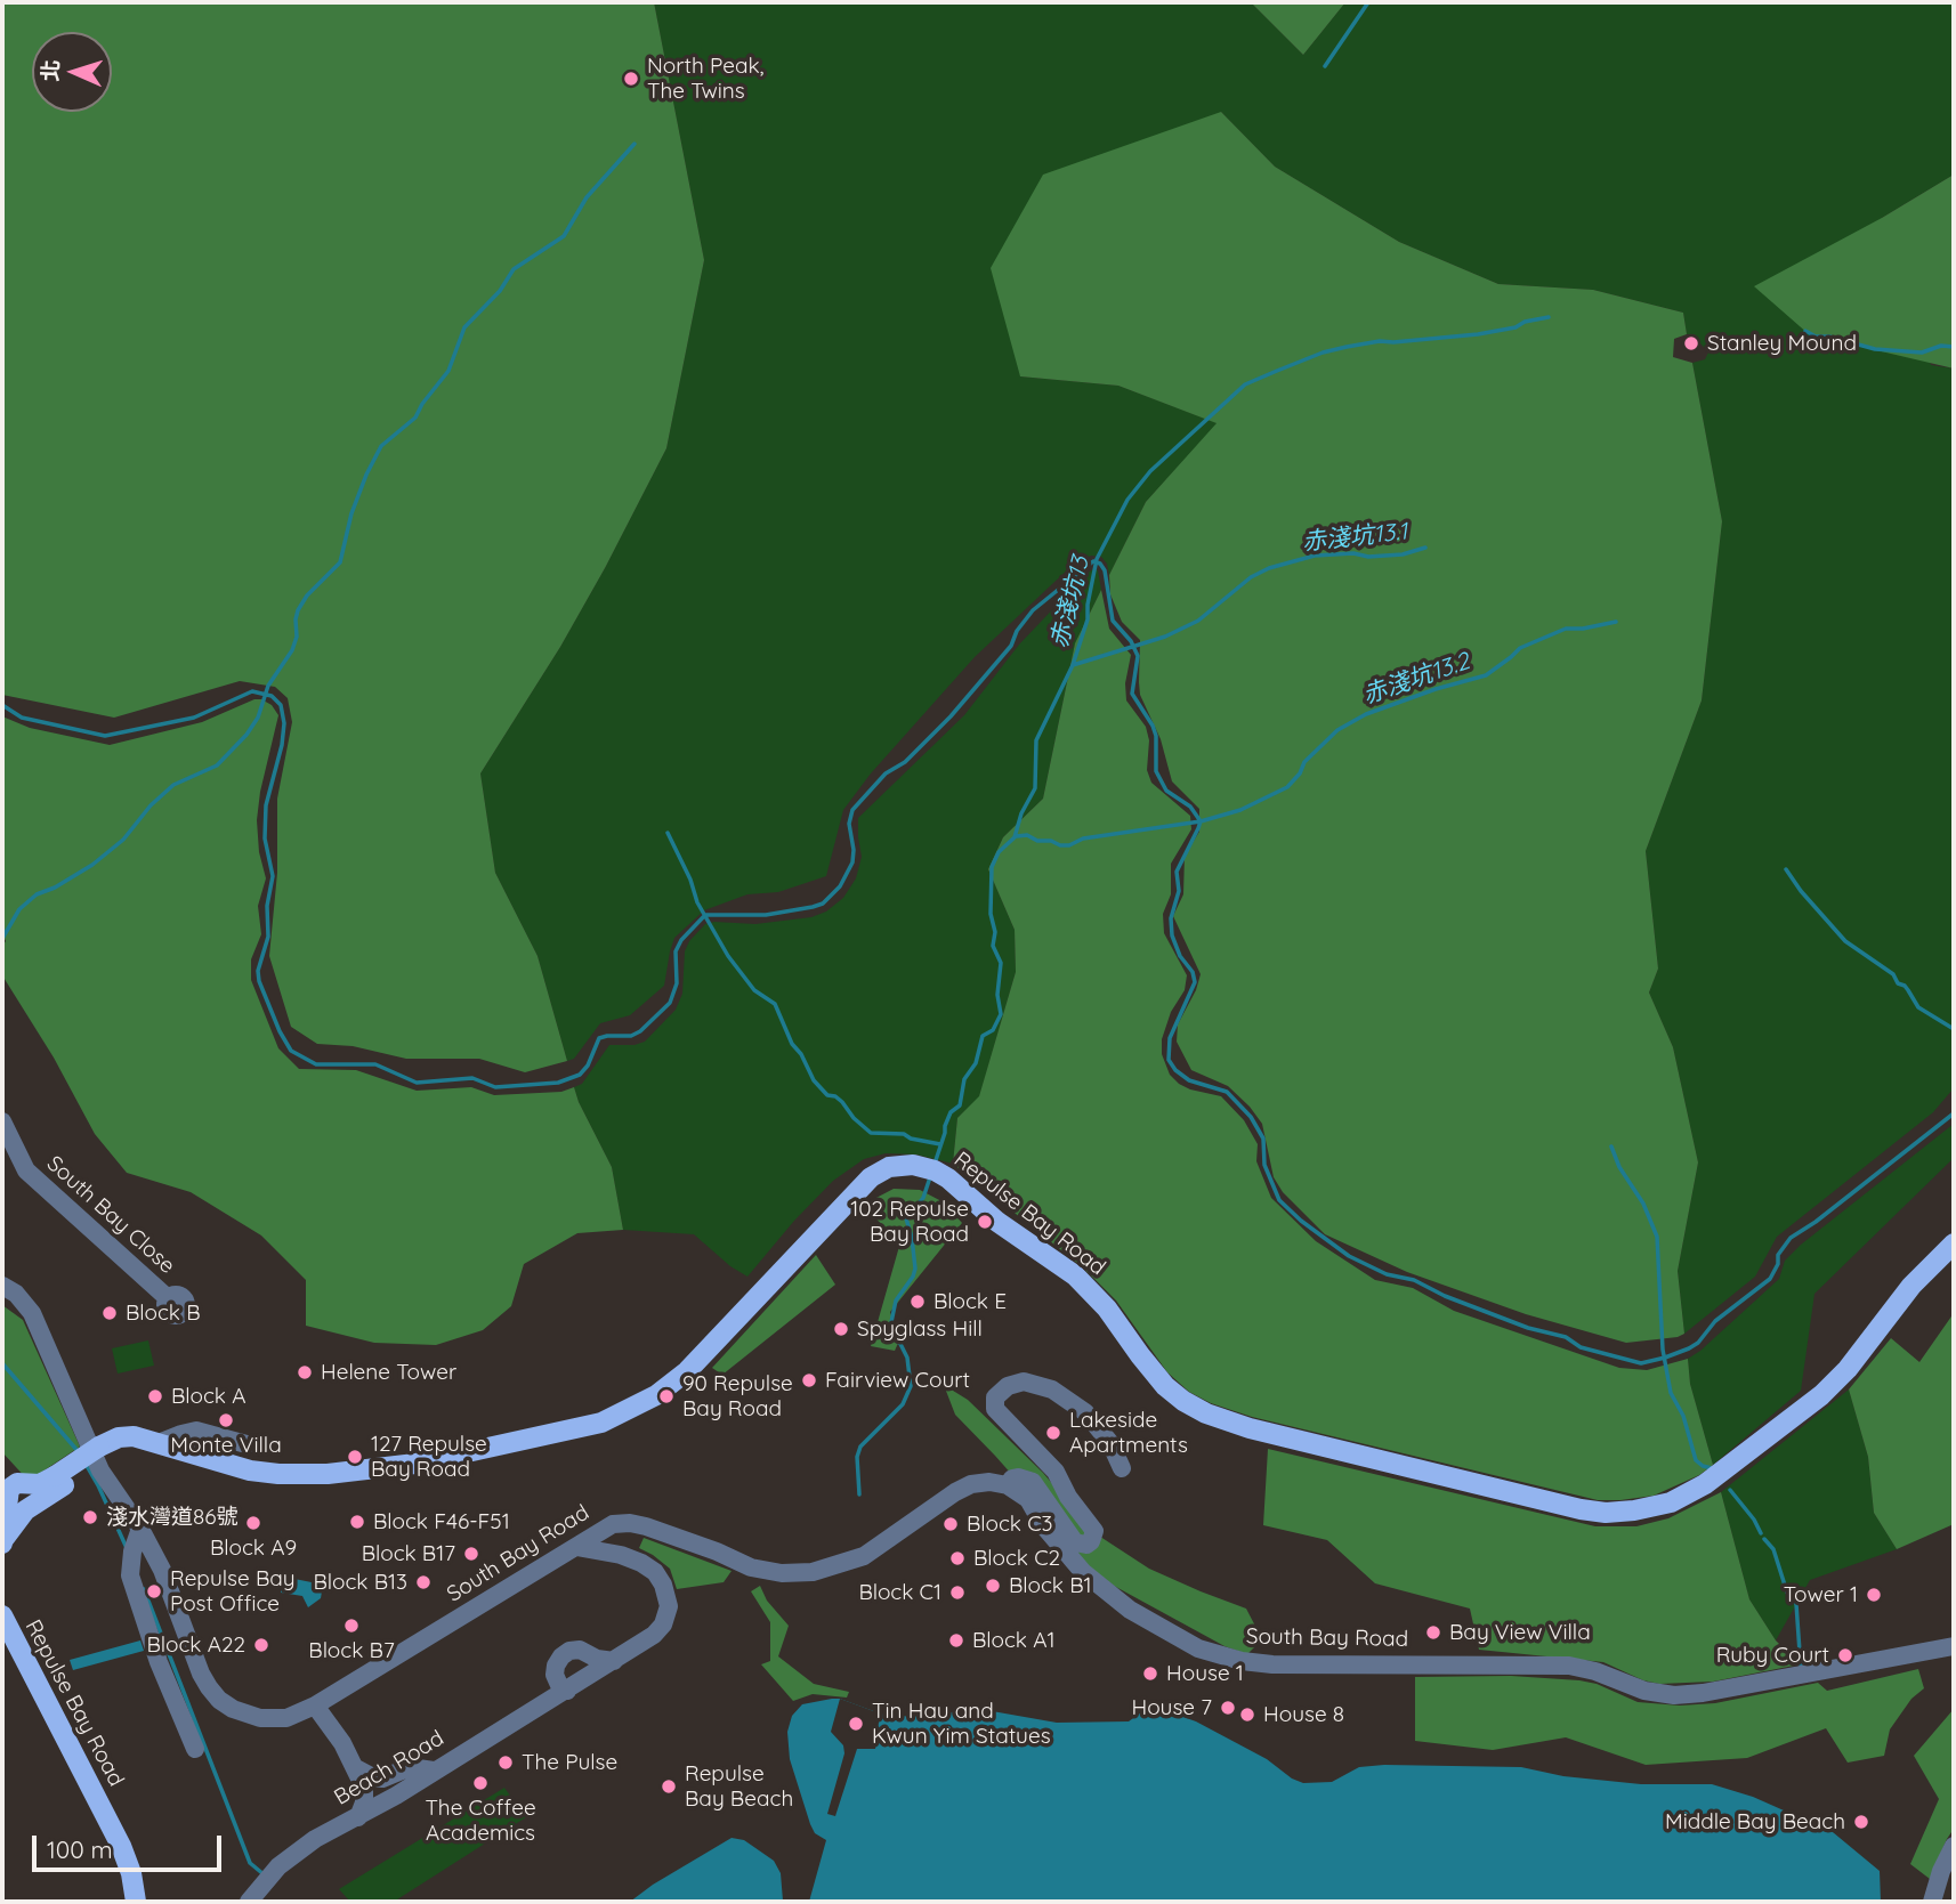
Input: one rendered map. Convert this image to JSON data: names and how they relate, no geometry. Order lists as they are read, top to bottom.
{
  "streets": {
    "main road": ["Repulse Bay Road"],
    "street": ["South Bay Close", "South Bay Road", "Beach Road"]
  },
  "crossings": [
    ["South Bay Road", "Beach Road"]
  ],
  "water": ["赤淺坑13.1", "赤淺坑13", "赤淺坑13.2"],
  "places": [
    "North Peak, The Twins",
    "Stanley Mound",
    "102 Repulse Bay Road",
    "Block E",
    "Block B",
    "Spyglass Hill",
    "Helene Tower",
    "Fairview Court",
    "Block A",
    "90 Repulse Bay Road",
    "Monte Villa",
    "Lakeside Apartments",
    "127 Repulse Bay Road",
    "淺水灣道86號",
    "Block F46-F51",
    "Block A9",
    "Block C3",
    "Block B17",
    "Block C2",
    "Block B13",
    "Block B1",
    "Repulse Bay Post Office",
    "Block C1",
    "Tower 1",
    "Block B7",
    "Bay View Villa",
    "Block A1",
    "Block A22",
    "Ruby Court",
    "House 1",
    "House 7",
    "House 8",
    "Tin Hau and Kwun Yim Statues",
    "The Pulse",
    "The Coffee Academics",
    "Repulse Bay Beach",
    "Middle Bay Beach"
  ],
  "scale_bar": "100 m",
  "north": "left"
}
